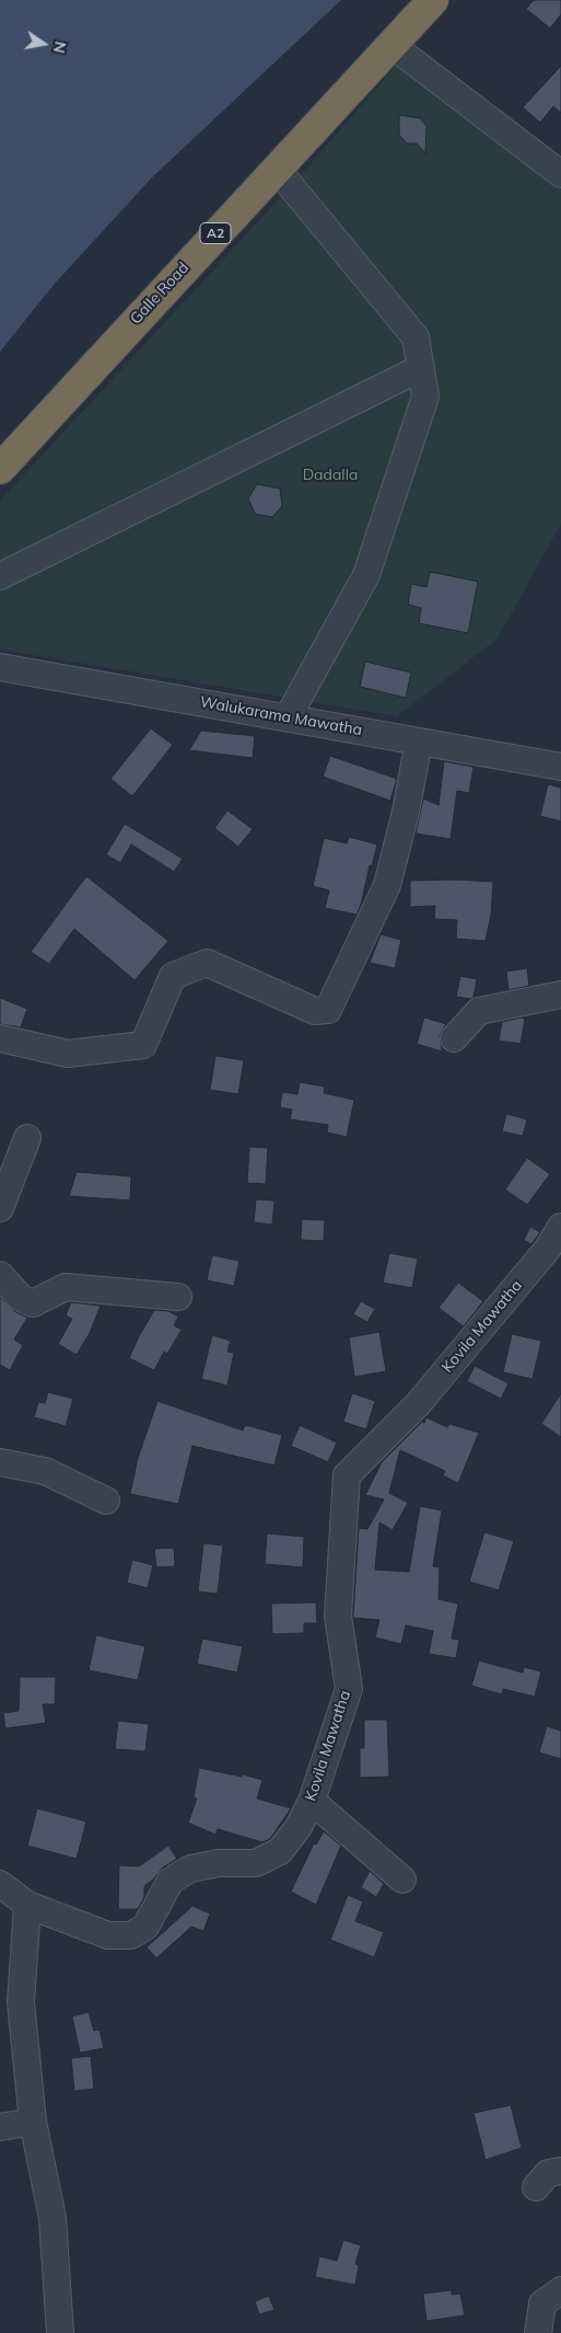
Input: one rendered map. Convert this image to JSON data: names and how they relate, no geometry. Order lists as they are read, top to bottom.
{
  "streets": {
    "highway": ["A2", "Galle Road"],
    "street": ["Walukarama Mawatha", "Kovila Mawatha"]
  },
  "parks": ["Dadalla"],
  "north": "right"
}
